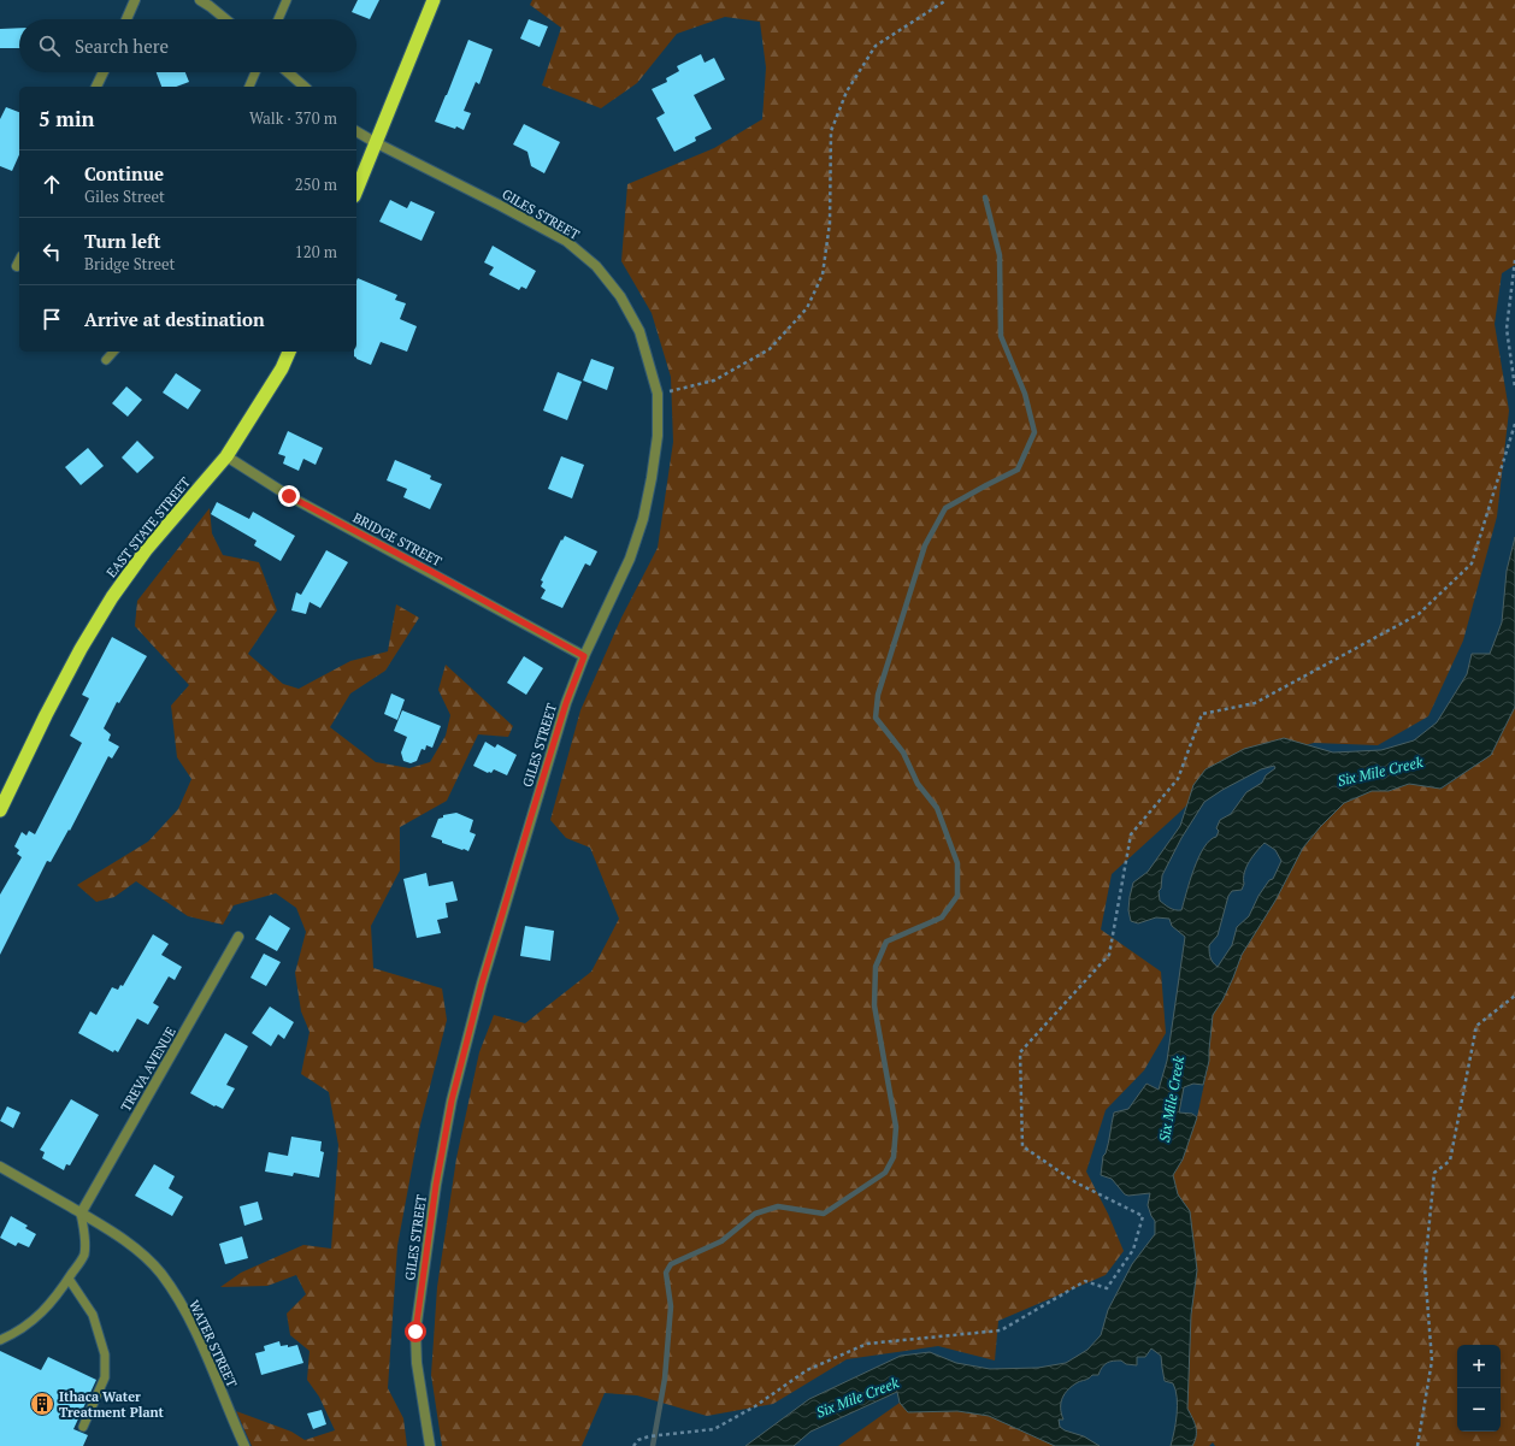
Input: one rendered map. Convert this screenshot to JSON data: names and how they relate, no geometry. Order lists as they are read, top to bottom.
{
  "streets": {
    "highway": ["EAST STATE STREET"],
    "street": [
      "GILES STREET",
      "BRIDGE STREET",
      "TREVA AVENUE",
      "WATER STREET"
    ]
  },
  "crossings": [
    ["GILES STREET", "BRIDGE STREET"],
    ["EAST STATE STREET", "BRIDGE STREET"],
    ["TREVA AVENUE", "WATER STREET"]
  ],
  "water": ["Six Mile Creek"],
  "places": {
    "building": ["Ithaca Water Treatment Plant"]
  },
  "page": {
    "search": "Search here",
    "heading": ["5 min", "Walk · 370 m"],
    "list": [
      ["Continue", "Giles Street", "250 m"],
      ["Turn left", "Bridge Street", "120 m"],
      "Arrive at destination"
    ],
    "map_buttons": ["+", "−"]
  }
}
